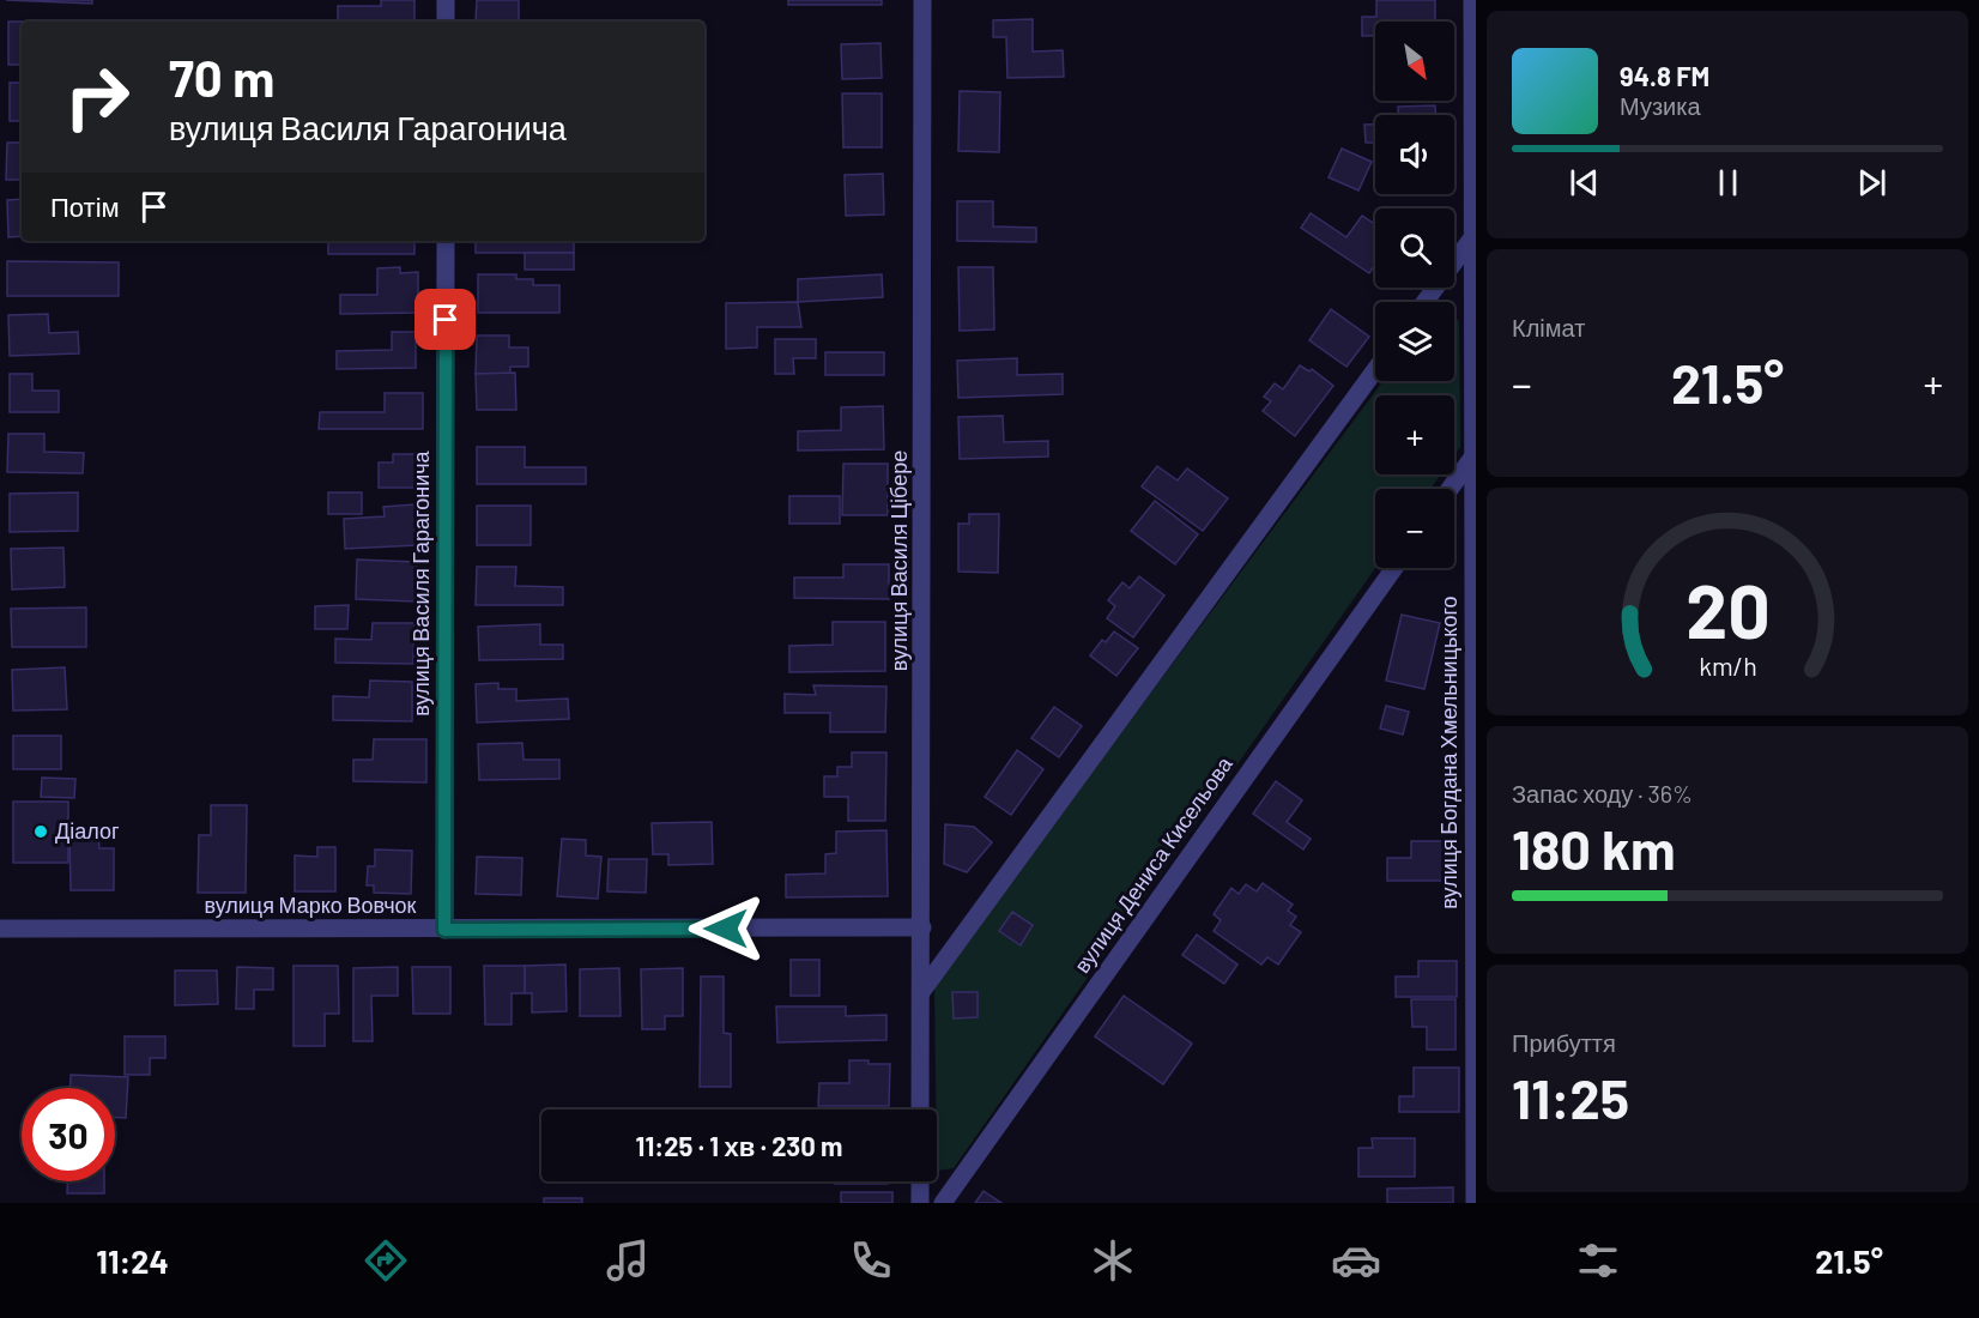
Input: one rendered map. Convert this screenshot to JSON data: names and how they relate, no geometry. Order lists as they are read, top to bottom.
{
  "streets": {
    "street": [
      "вулиця Василя Цібере",
      "вулиця Василя Гарагонича",
      "вулиця Богдана Хмельницького",
      "вулиця Дениса Кисельова",
      "вулиця Марко Вовчок"
    ]
  },
  "crossings": [
    ["вулиця Василя Цібере", "вулиця Марко Вовчок"],
    ["вулиця Василя Гарагонича", "вулиця Марко Вовчок"]
  ],
  "places": ["Діалог"],
  "north": "bottom right",
  "page": {
    "map_buttons": ["+", "−"],
    "turn": ["70 m", "вулиця Василя Гарагонича"],
    "song": ["94.8 FM", "Музика"],
    "then": "Потім",
    "tile": [
      "Клімат",
      ["Запас ходу · 36%", "180 km"],
      ["Прибуття", "11:25"]
    ],
    "heat": ["−", "21.5°", "+"],
    "limit": "30",
    "trip": "11:25 · 1 хв · 230 m",
    "tabs": ["11:24", "21.5°"],
    "gauge": ["20", "km/h"]
  }
}
